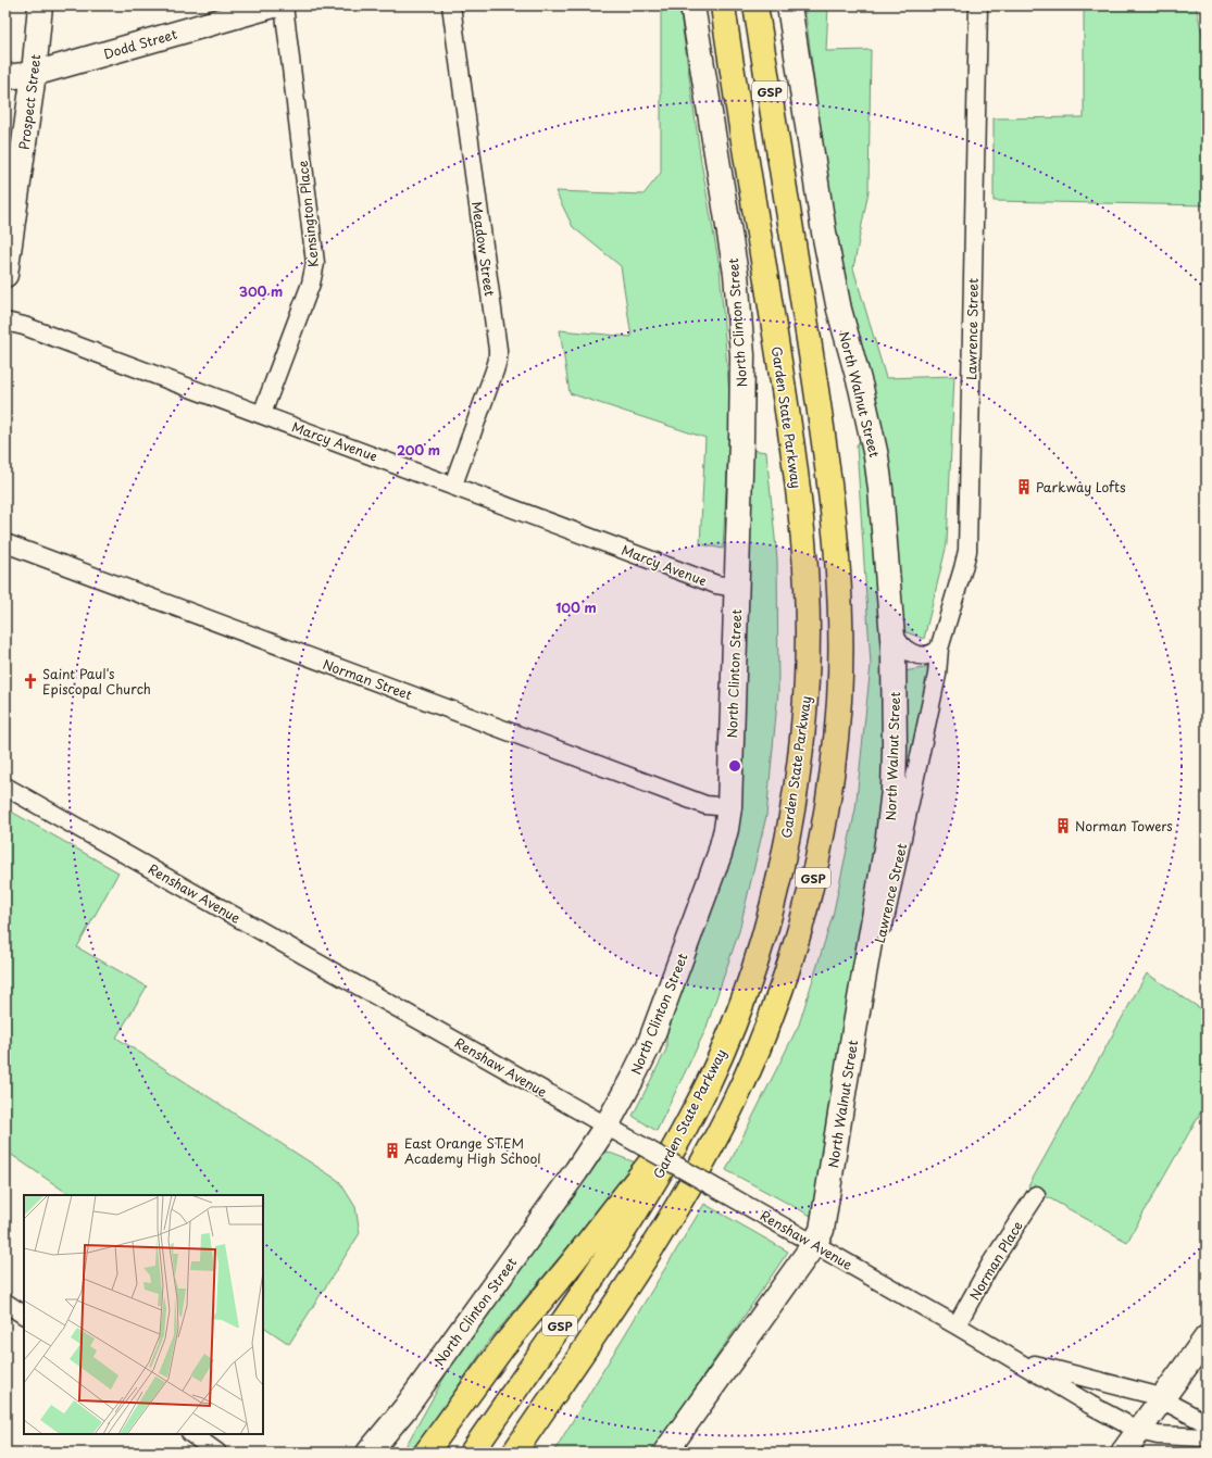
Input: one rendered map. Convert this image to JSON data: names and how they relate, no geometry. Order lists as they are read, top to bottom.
{
  "streets": {
    "highway": ["GSP", "Garden State Parkway"],
    "main road": [
      "Dodd Street",
      "Prospect Street",
      "North Clinton Street",
      "North Walnut Street"
    ],
    "street": [
      "Kensington Place",
      "Meadow Street",
      "Lawrence Street",
      "Marcy Avenue",
      "Norman Street",
      "Renshaw Avenue",
      "Norman Place"
    ]
  },
  "crossings": [
    ["Dodd Street", "Prospect Street"],
    ["Kensington Place", "Marcy Avenue"],
    ["Meadow Street", "Marcy Avenue"],
    ["North Clinton Street", "Marcy Avenue"],
    ["North Clinton Street", "Norman Street"],
    ["North Clinton Street", "Renshaw Avenue"],
    ["Lawrence Street", "North Walnut Street"],
    ["North Walnut Street", "Renshaw Avenue"],
    ["Renshaw Avenue", "Norman Place"]
  ],
  "places": {
    "building": ["Parkway Lofts", "Norman Towers", "East Orange STEM Academy High School"],
    "church": ["Saint Paul's Episcopal Church"]
  },
  "rings": ["300 m", "200 m", "100 m"]
}
